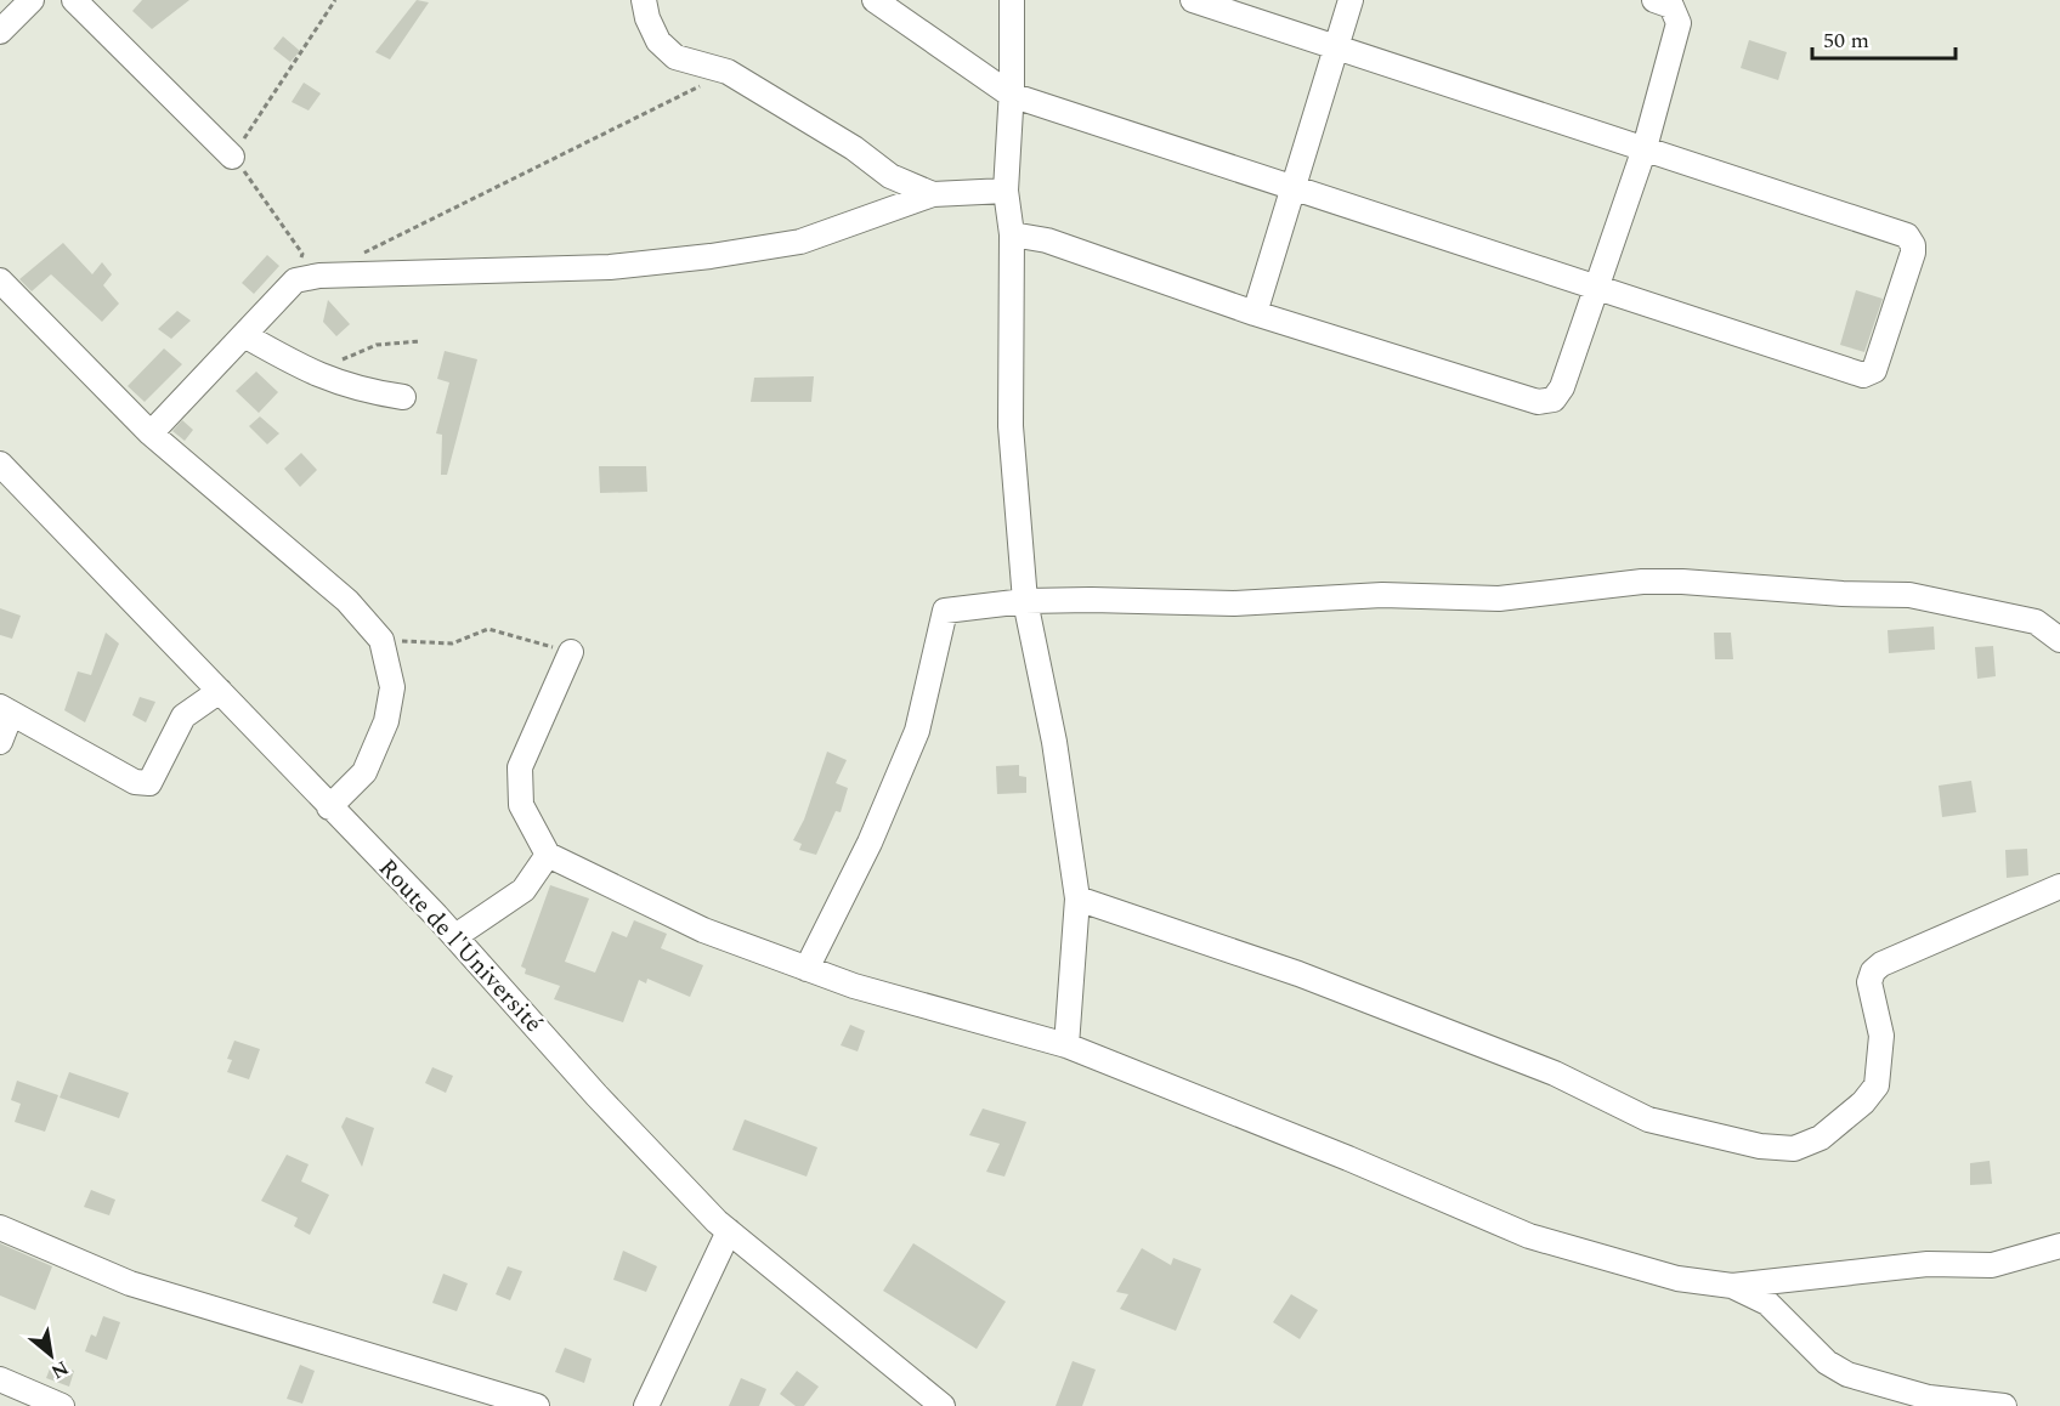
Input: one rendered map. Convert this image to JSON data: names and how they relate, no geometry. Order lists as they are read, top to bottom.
{
  "streets": {
    "street": ["Route de l'Université"]
  },
  "scale_bar": "50 m",
  "north": "bottom right"
}
